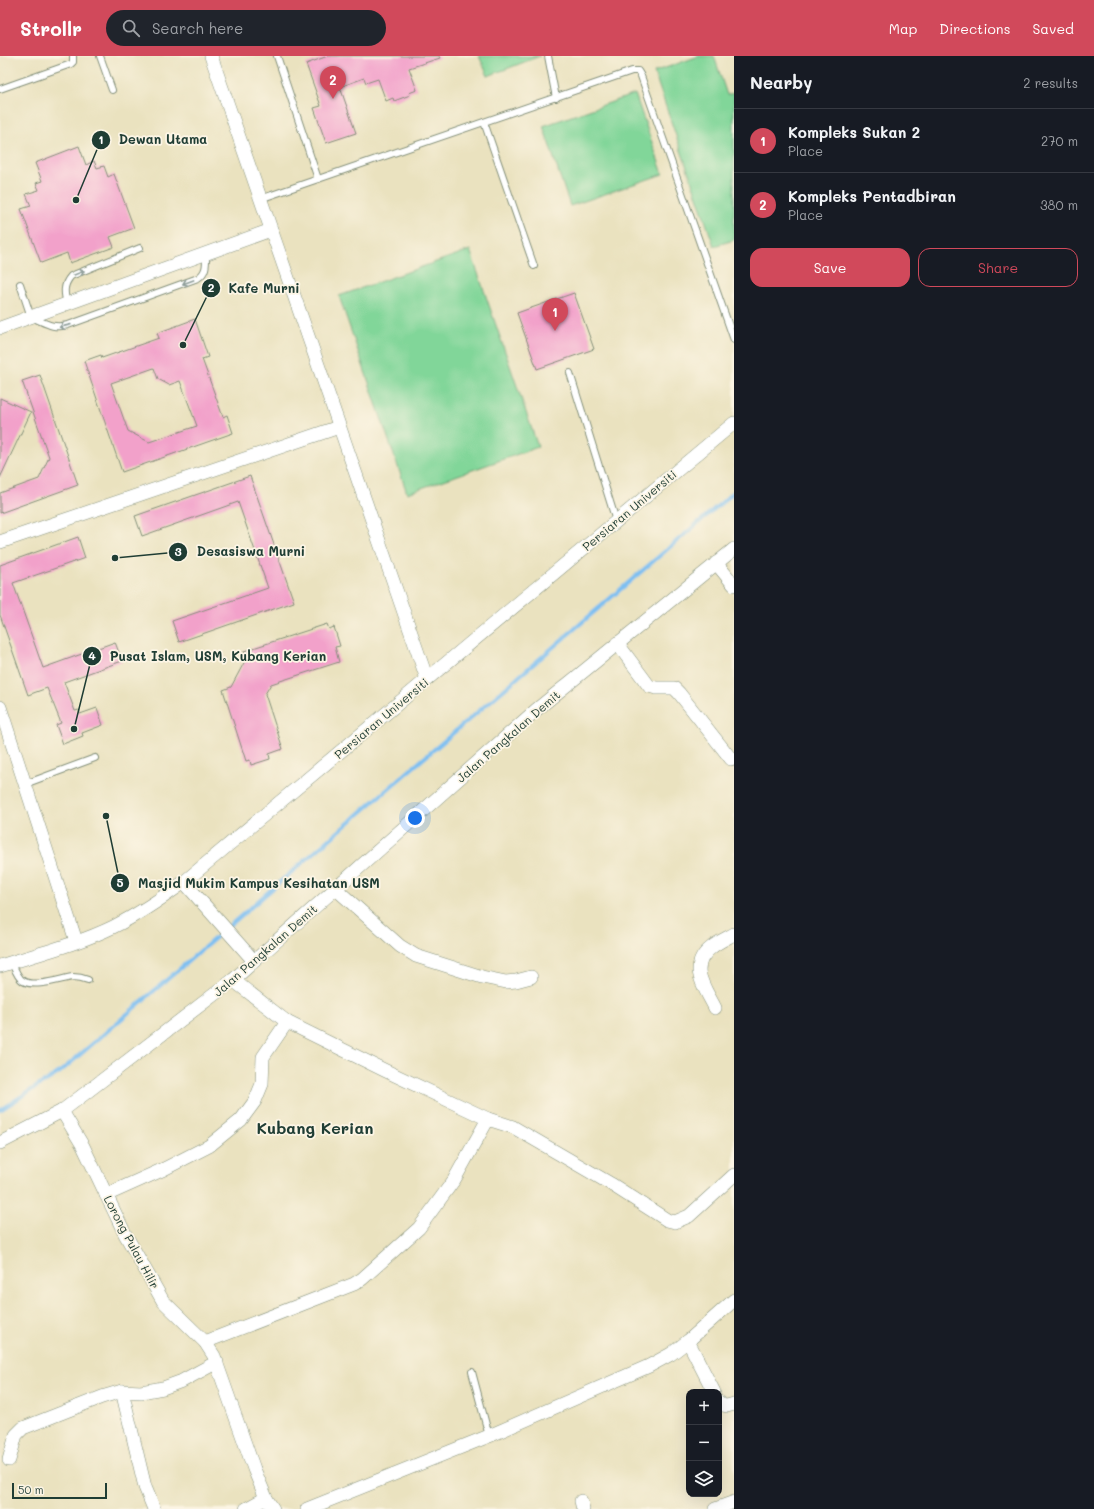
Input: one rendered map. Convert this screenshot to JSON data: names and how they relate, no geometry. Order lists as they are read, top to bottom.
{
  "streets": {
    "street": ["Persiaran Universiti", "Jalan Pangkalan Demit", "Lorong Pulau Hilir"]
  },
  "crossings": [
    ["Jalan Pangkalan Demit", "Lorong Pulau Hilir"]
  ],
  "districts": ["Kubang Kerian"],
  "places": [
    "Dewan Utama",
    "Kafe Murni",
    "Desasiswa Murni",
    "Pusat Islam, USM, Kubang Kerian",
    "Masjid Mukim Kampus Kesihatan USM"
  ],
  "scale_bar": "50 m",
  "page": {
    "header": "Strollr",
    "search": "Search here",
    "nav": ["Map", "Directions", "Saved"],
    "heading": ["Nearby", "2 results"],
    "pins": ["2", "1"],
    "list": [
      {
        "mark": "1",
        "name": "Kompleks Sukan 2",
        "note": "Place",
        "value": "270 m"
      },
      {
        "mark": "2",
        "name": "Kompleks Pentadbiran",
        "note": "Place",
        "value": "380 m"
      }
    ],
    "buttons": ["Save", "Share"],
    "map_buttons": ["+", "−"],
    "scale": "50 m"
  }
}
